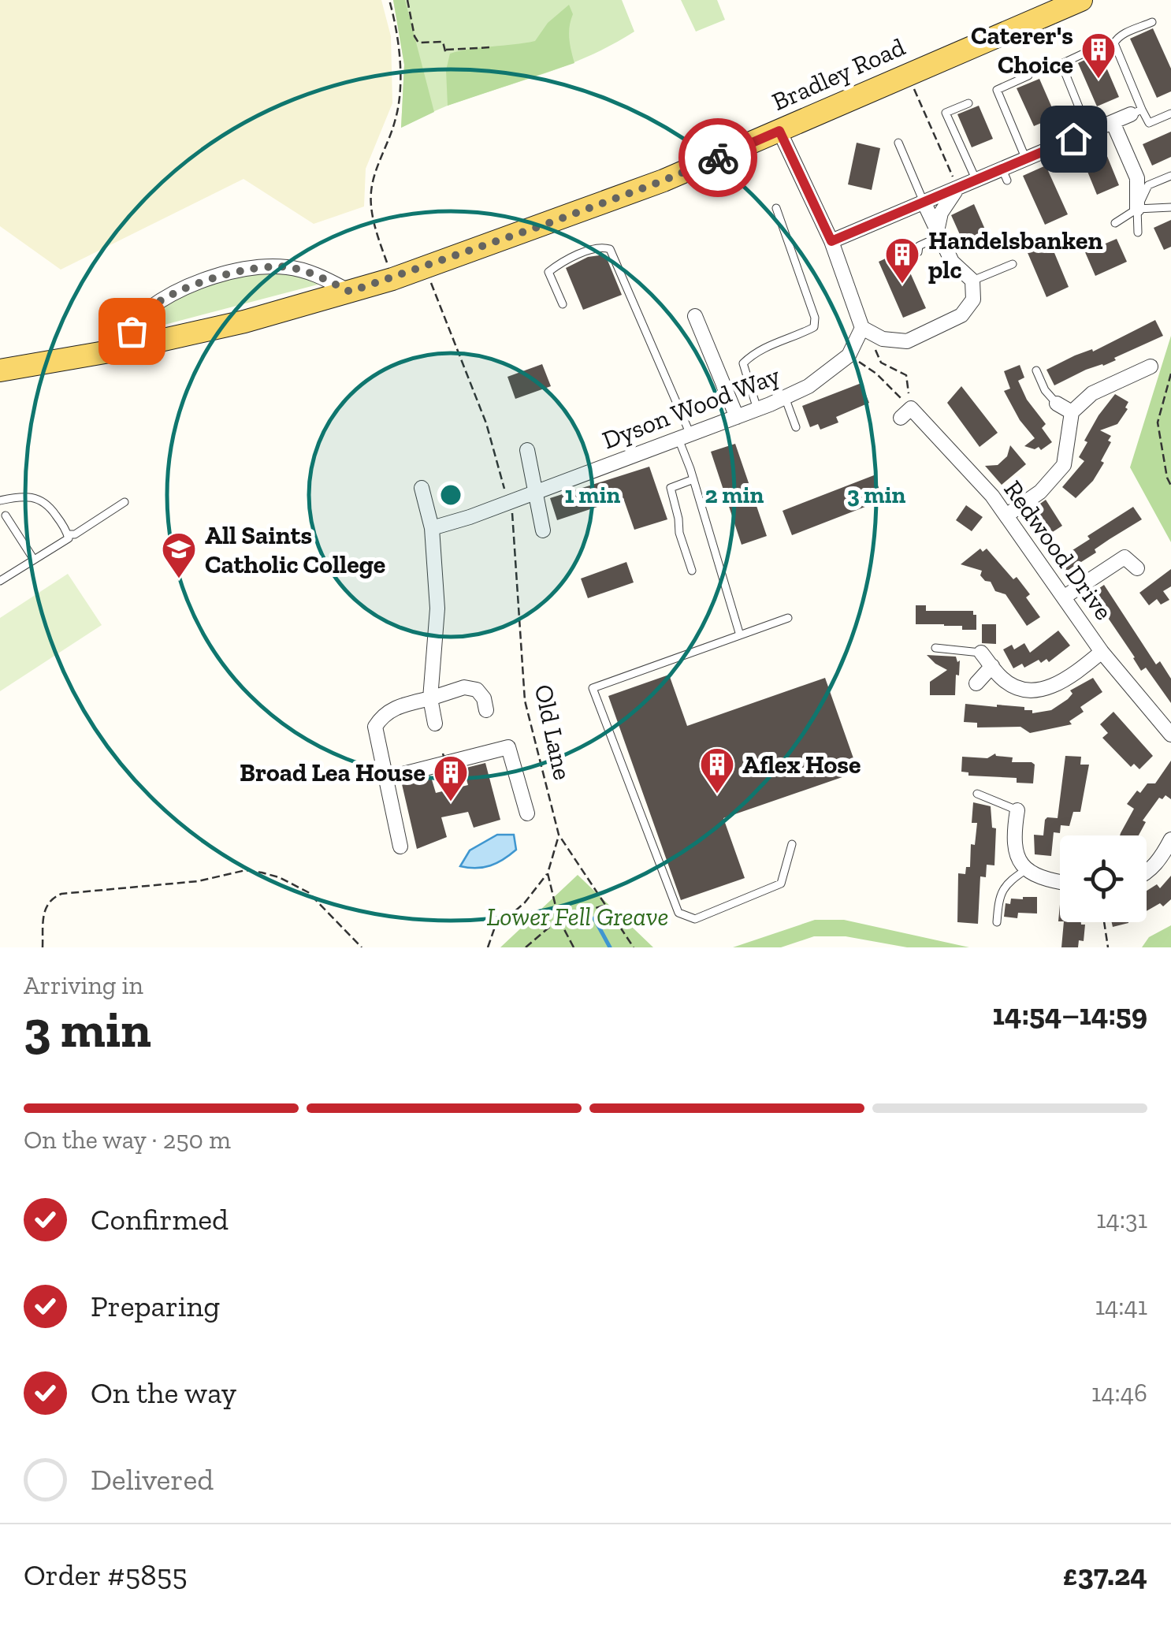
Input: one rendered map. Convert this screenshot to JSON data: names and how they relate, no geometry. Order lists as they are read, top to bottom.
{
  "streets": {
    "main road": ["Bradley Road"],
    "street": ["Dyson Wood Way", "Redwood Drive"],
    "path": ["Old Lane"]
  },
  "crossings": [
    ["Bradley Road", "Old Lane"],
    ["Dyson Wood Way", "Old Lane"]
  ],
  "parks": ["Lower Fell Greave"],
  "places": {
    "building": [
      "Caterer's Choice",
      "Handelsbanken plc",
      "Aflex Hose",
      "Broad Lea House"
    ],
    "school or university": ["All Saints Catholic College"]
  },
  "page": {
    "heading": ["3 min", "Arriving in", "14:54–14:59"],
    "panel": ["Order #5855", "£37.24"],
    "bar": "On the way · 250 m",
    "list": [
      ["Confirmed", "14:31"],
      ["Preparing", "14:41"],
      ["On the way", "14:46"],
      "Delivered"
    ]
  },
  "rings": ["1 min", "2 min", "3 min"]
}
